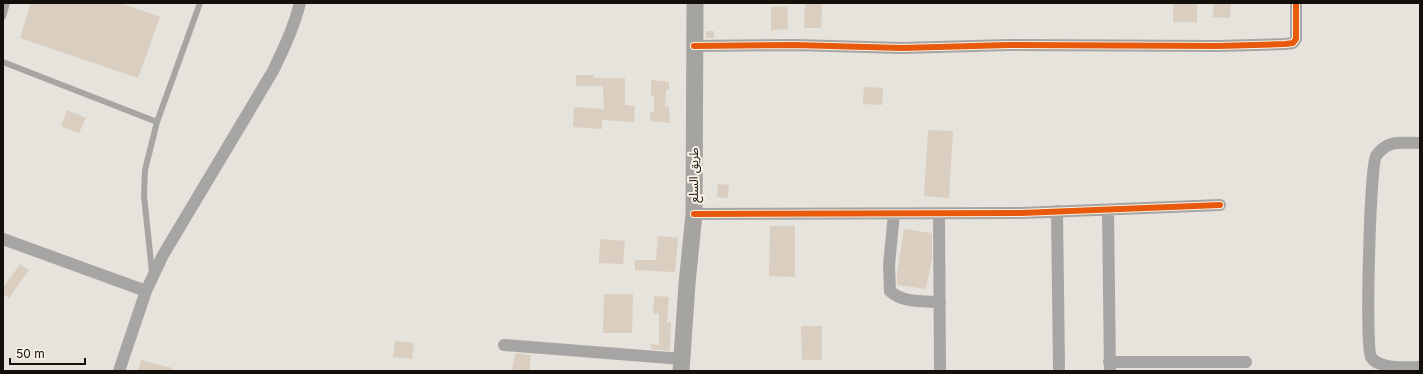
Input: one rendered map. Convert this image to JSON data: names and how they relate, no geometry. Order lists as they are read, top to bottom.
{
  "streets": {
    "street": ["طريق السلع"]
  },
  "scale_bar": "50 m"
}
